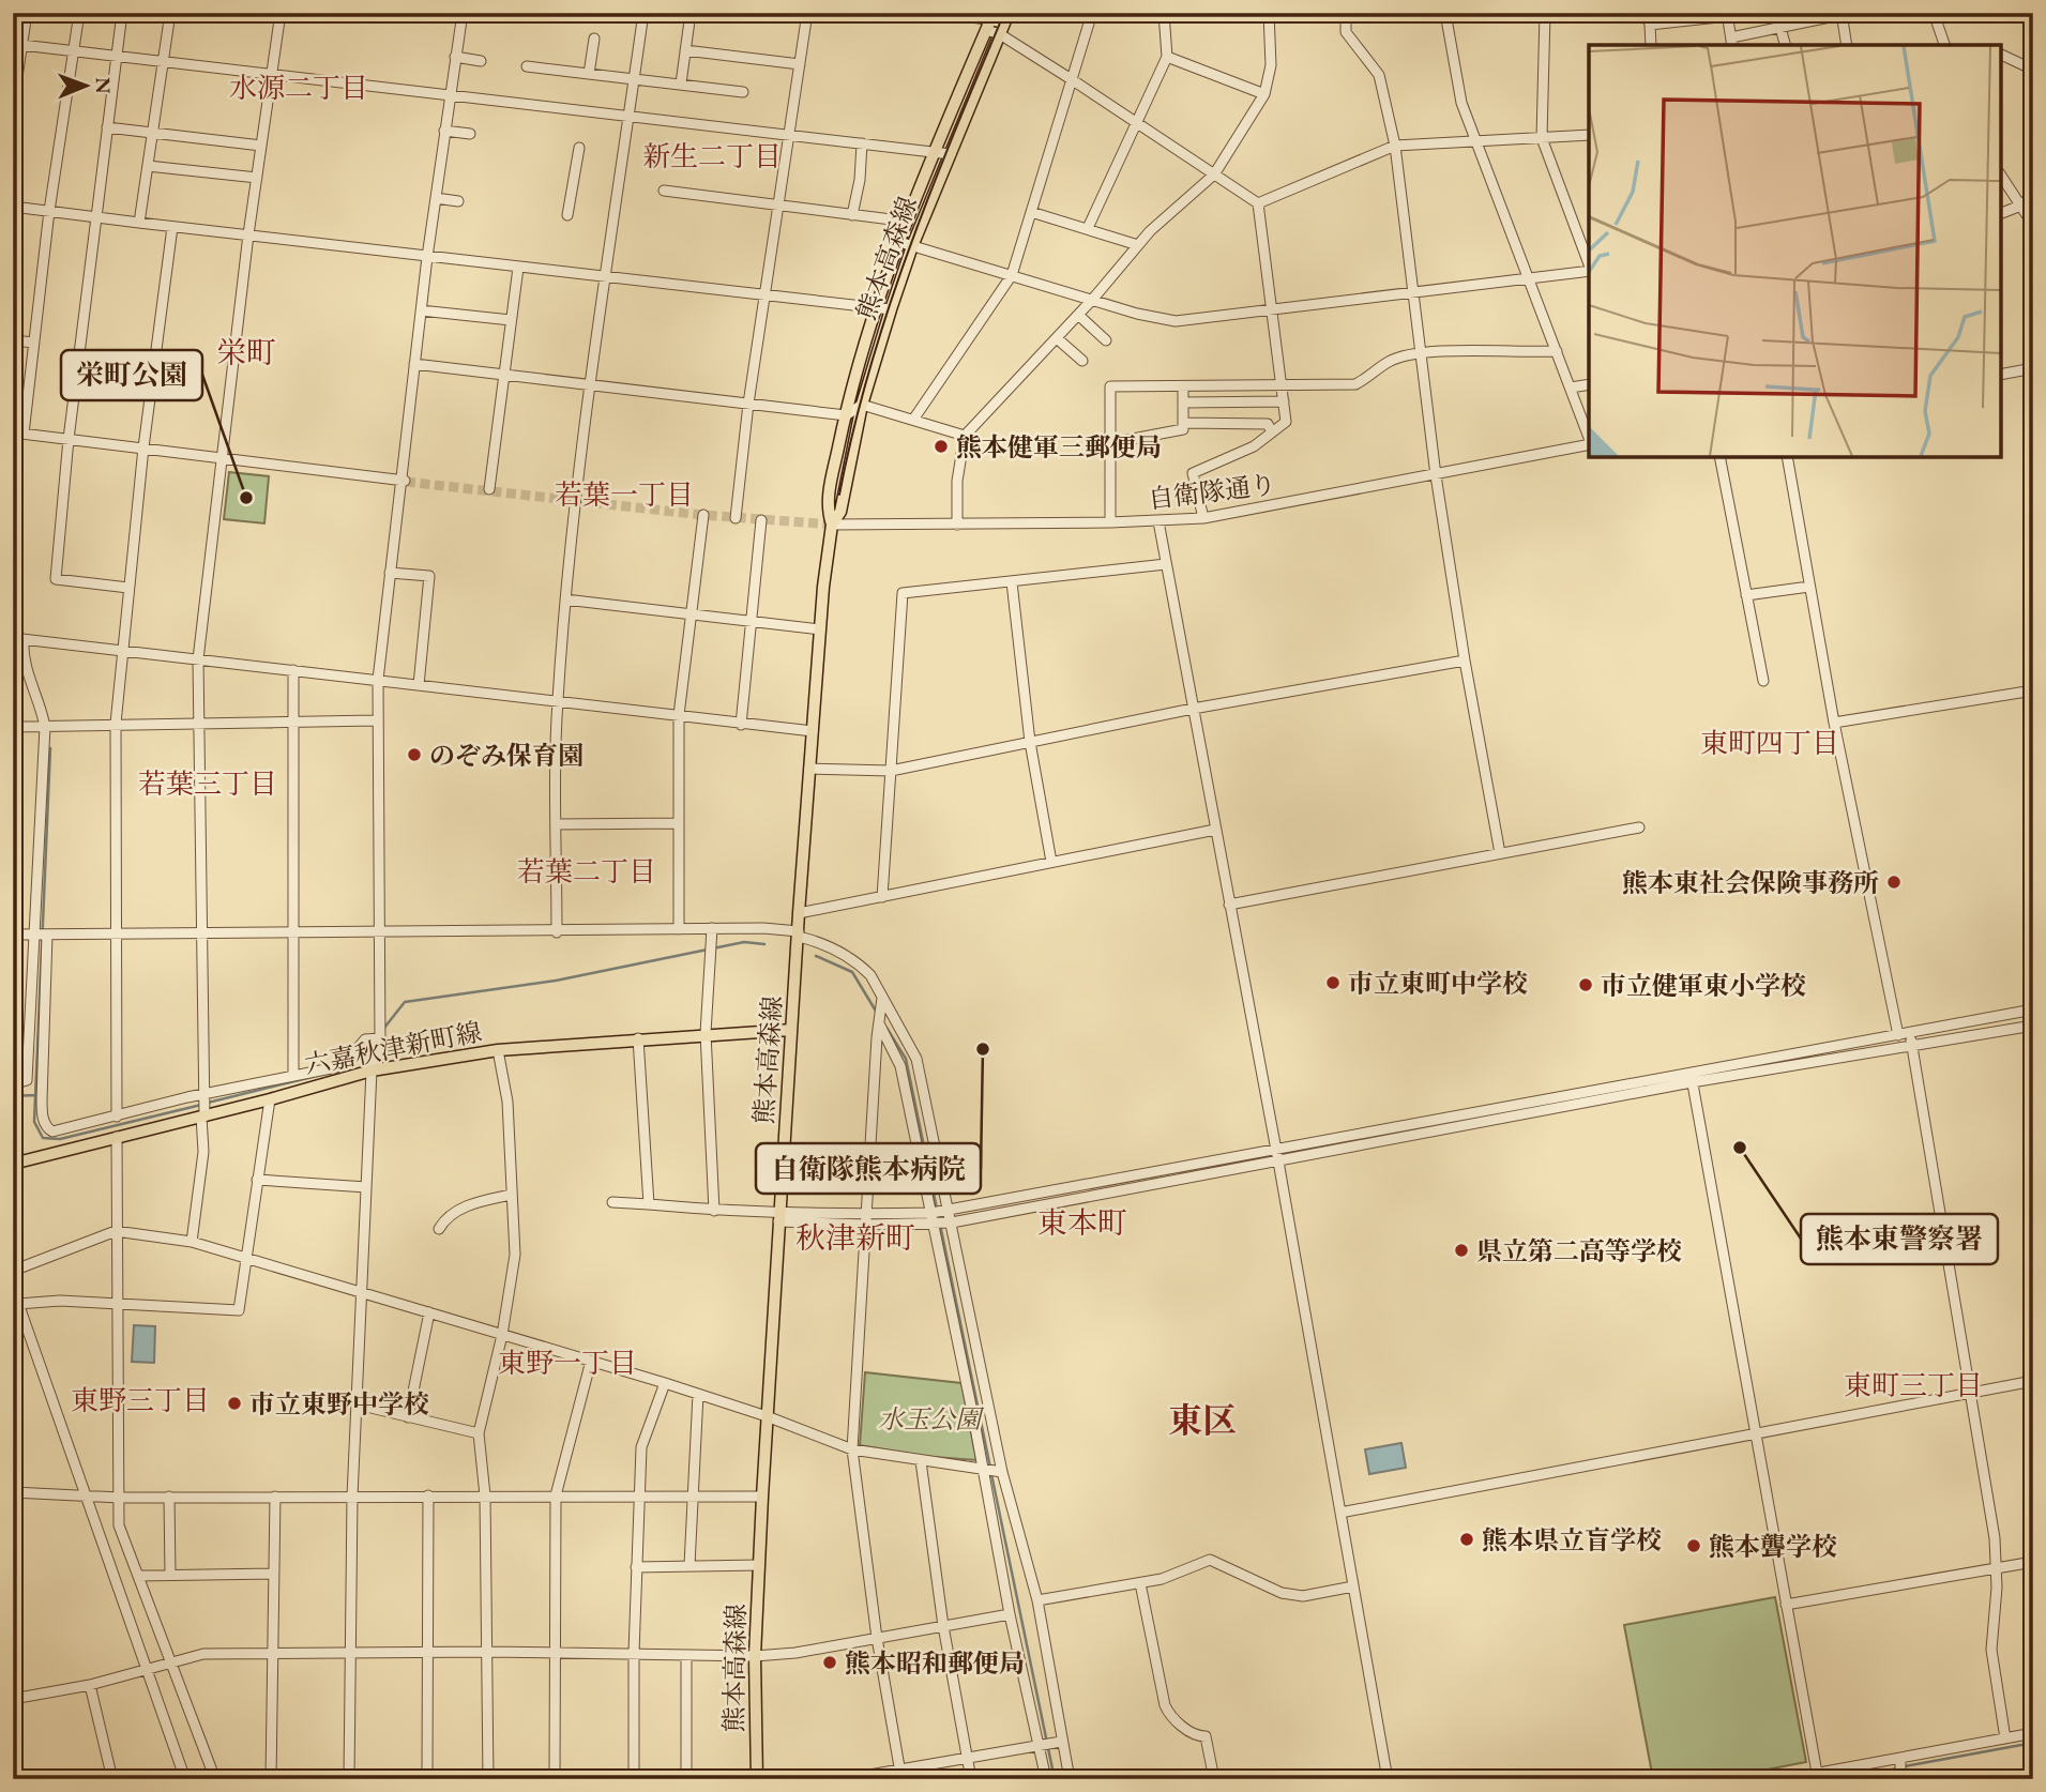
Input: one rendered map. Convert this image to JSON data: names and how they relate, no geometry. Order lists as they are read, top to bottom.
{
  "streets": {
    "main road": ["熊本高森線", "六嘉秋津新町線"],
    "street": ["自衛隊通り"]
  },
  "crossings": [
    ["熊本高森線", "自衛隊通り"],
    ["熊本高森線", "六嘉秋津新町線"]
  ],
  "districts": [
    "水源二丁目",
    "新生二丁目",
    "栄町",
    "若葉一丁目",
    "東町四丁目",
    "若葉三丁目",
    "若葉二丁目",
    "東本町",
    "秋津新町",
    "東野一丁目",
    "東町三丁目",
    "東野三丁目",
    "東区"
  ],
  "parks": ["水玉公園"],
  "places": [
    "熊本健軍三郵便局",
    "栄町公園",
    "のぞみ保育園",
    "熊本東社会保険事務所",
    "市立東町中学校",
    "市立健軍東小学校",
    "自衛隊熊本病院",
    "熊本東警察署",
    "県立第二高等学校",
    "市立東野中学校",
    "熊本県立盲学校",
    "熊本聾学校",
    "熊本昭和郵便局"
  ],
  "north": "right"
}
